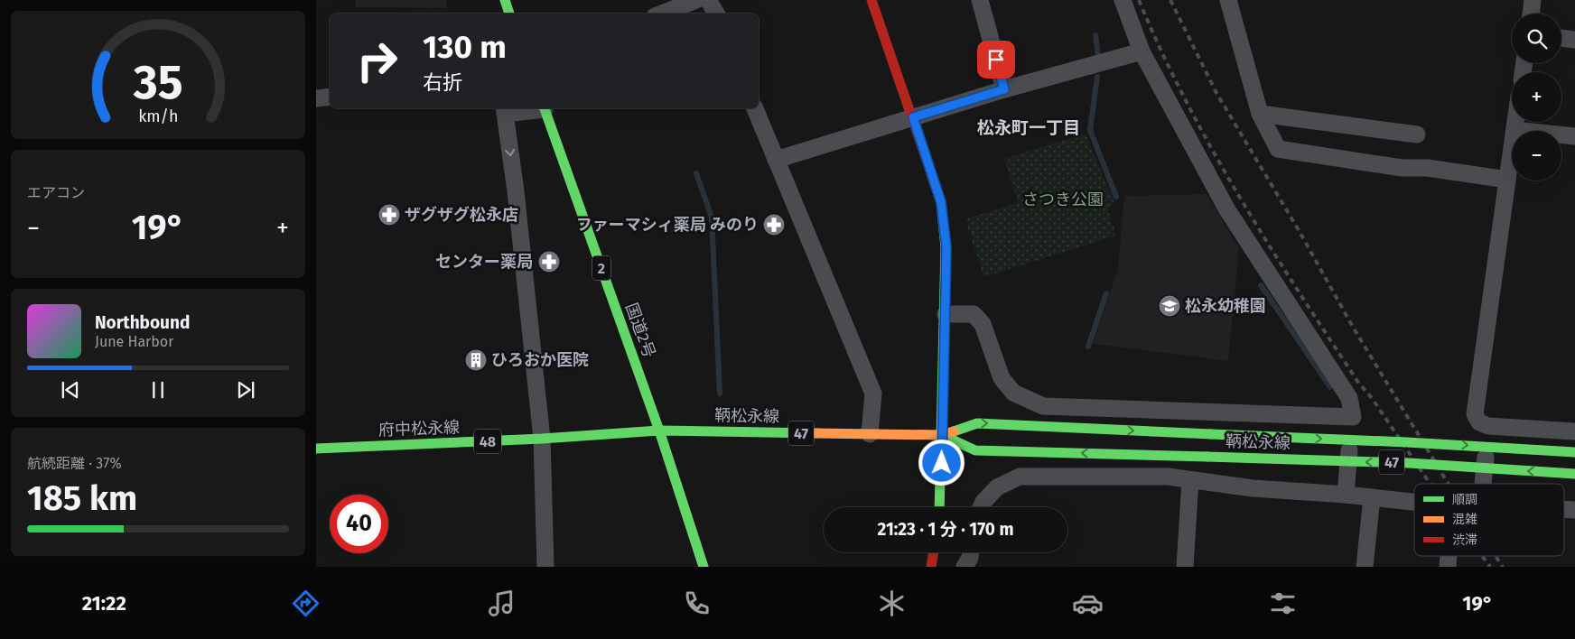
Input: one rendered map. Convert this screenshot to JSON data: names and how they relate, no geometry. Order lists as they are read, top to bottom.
{
  "streets": {
    "main road": [
      "2",
      "国道2号",
      "鞆松永線",
      "府中松永線",
      "47",
      "48"
    ]
  },
  "crossings": [
    ["国道2号", "鞆松永線"],
    ["国道2号", "府中松永線"],
    ["鞆松永線", "府中松永線"]
  ],
  "districts": ["松永町一丁目"],
  "parks": ["さつき公園"],
  "places": {
    "pharmacy": ["ザグザグ松永店", "ファーマシィ薬局 みのり", "センター薬局"],
    "school or university": ["松永幼稚園"],
    "building": ["ひろおか医院"]
  },
  "legend": ["順調", "混雑", "渋滞"],
  "page": {
    "map_buttons": ["+", "−"],
    "turn": ["130 m", "右折"],
    "tile": [
      "エアコン",
      ["航続距離 · 37%", "185 km"]
    ],
    "heat": ["−", "19°", "+"],
    "song": ["Northbound", "June Harbor"],
    "limit": "40",
    "trip": "21:23 · 1 分 · 170 m",
    "tabs": ["21:22", "19°"],
    "gauge": ["35", "km/h"]
  }
}
